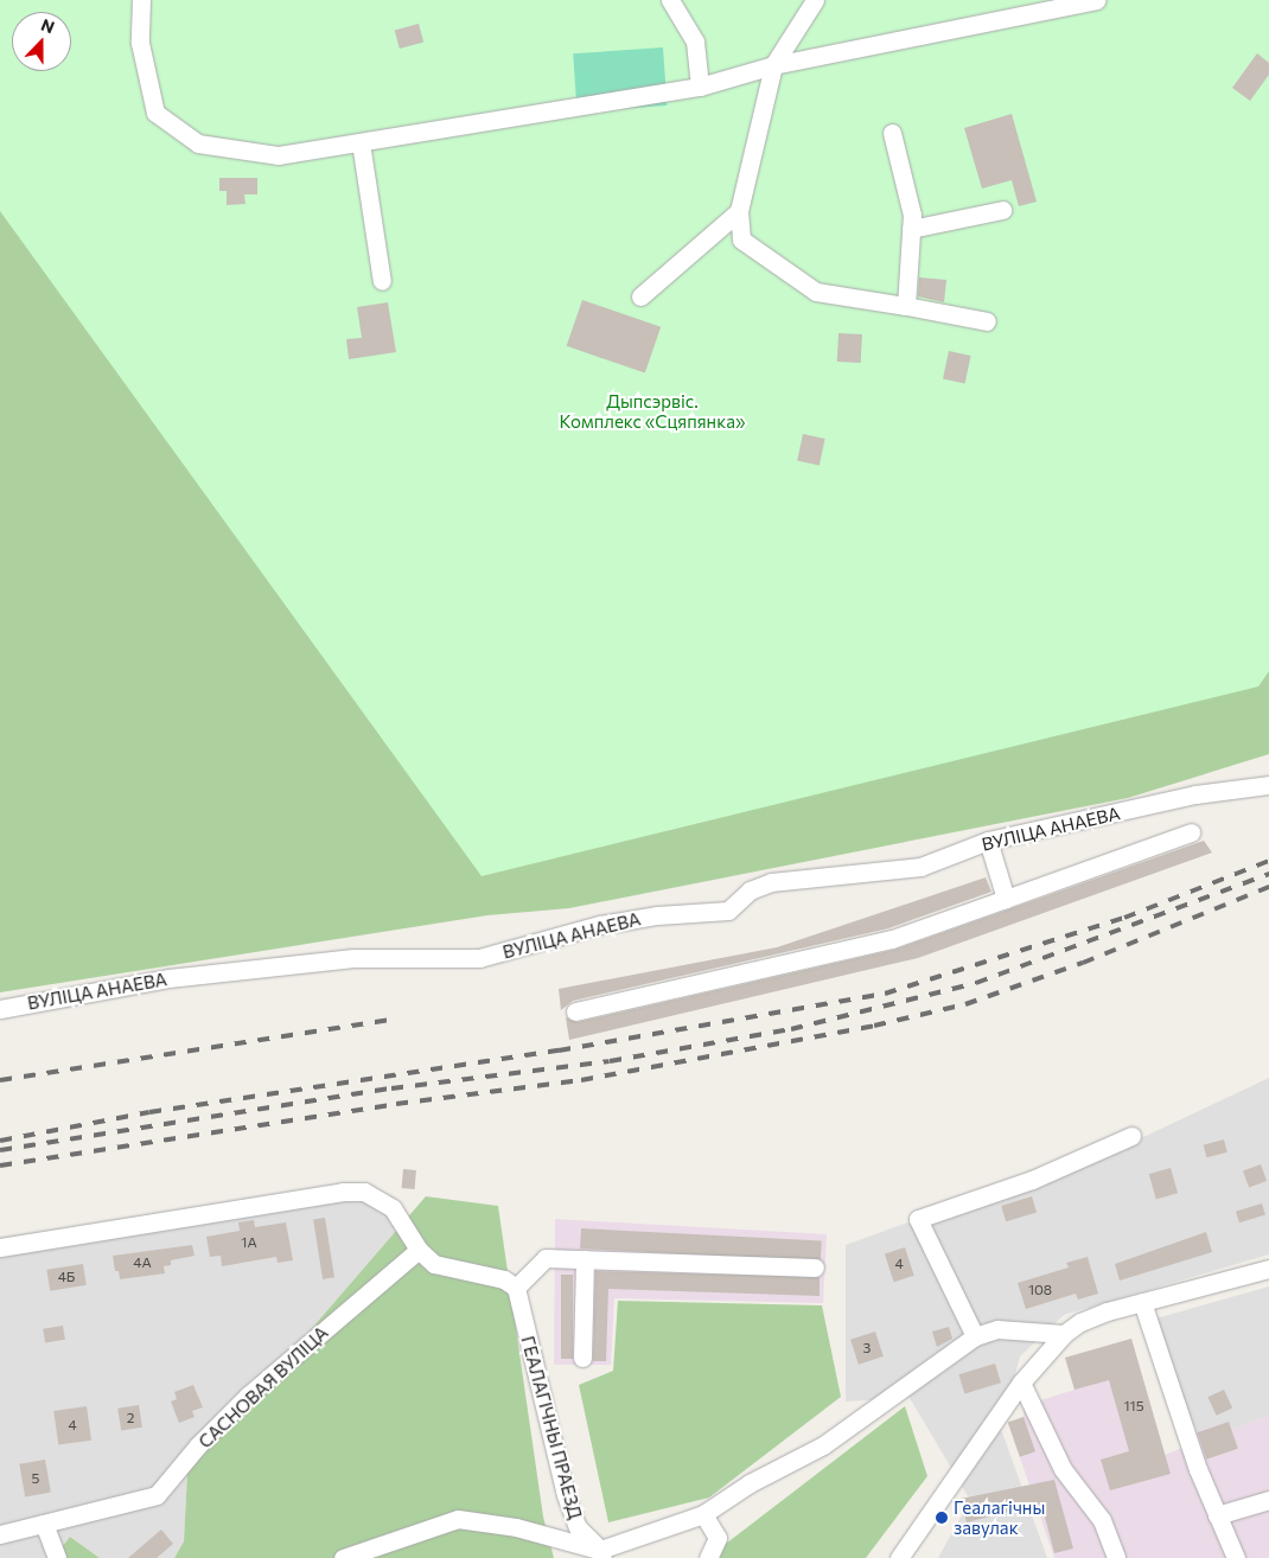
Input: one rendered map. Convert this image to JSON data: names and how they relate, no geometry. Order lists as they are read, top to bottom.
{
  "streets": {
    "street": ["ВУЛІЦА АНАЕВА", "САСНОВАЯ ВУЛІЦА", "ГЕАЛАГІЧНЫ ПРАЕЗД"]
  },
  "parks": ["Дыпсэрвіс. Комплекс «Сцяпянка»"],
  "places": ["Геалагічны завулак"],
  "house_numbers": [
    "1А",
    "4А",
    "4",
    "4Б",
    "108",
    "3",
    "115",
    "2",
    "4",
    "5"
  ],
  "north": "top"
}
